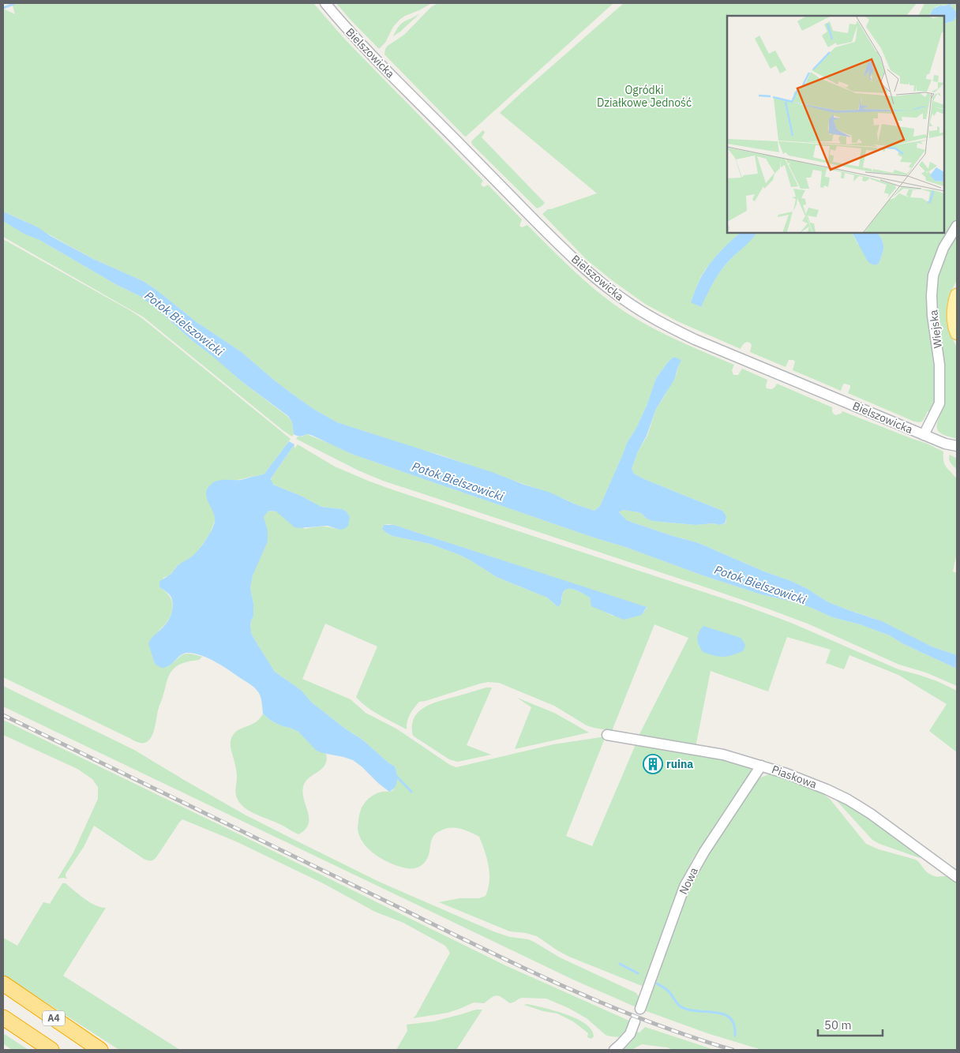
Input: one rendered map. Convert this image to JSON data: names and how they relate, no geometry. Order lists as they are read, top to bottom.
{
  "streets": {
    "highway": ["A4"],
    "street": [
      "Bielszowicka",
      "Wiejska",
      "Piaskowa",
      "Nowa"
    ]
  },
  "crossings": [
    ["Bielszowicka", "Wiejska"],
    ["Piaskowa", "Nowa"]
  ],
  "water": ["Potok Bielszowicki"],
  "parks": ["Ogródki Działkowe Jedność"],
  "places": {
    "building": ["ruina"]
  },
  "scale_bar": "50 m"
}
